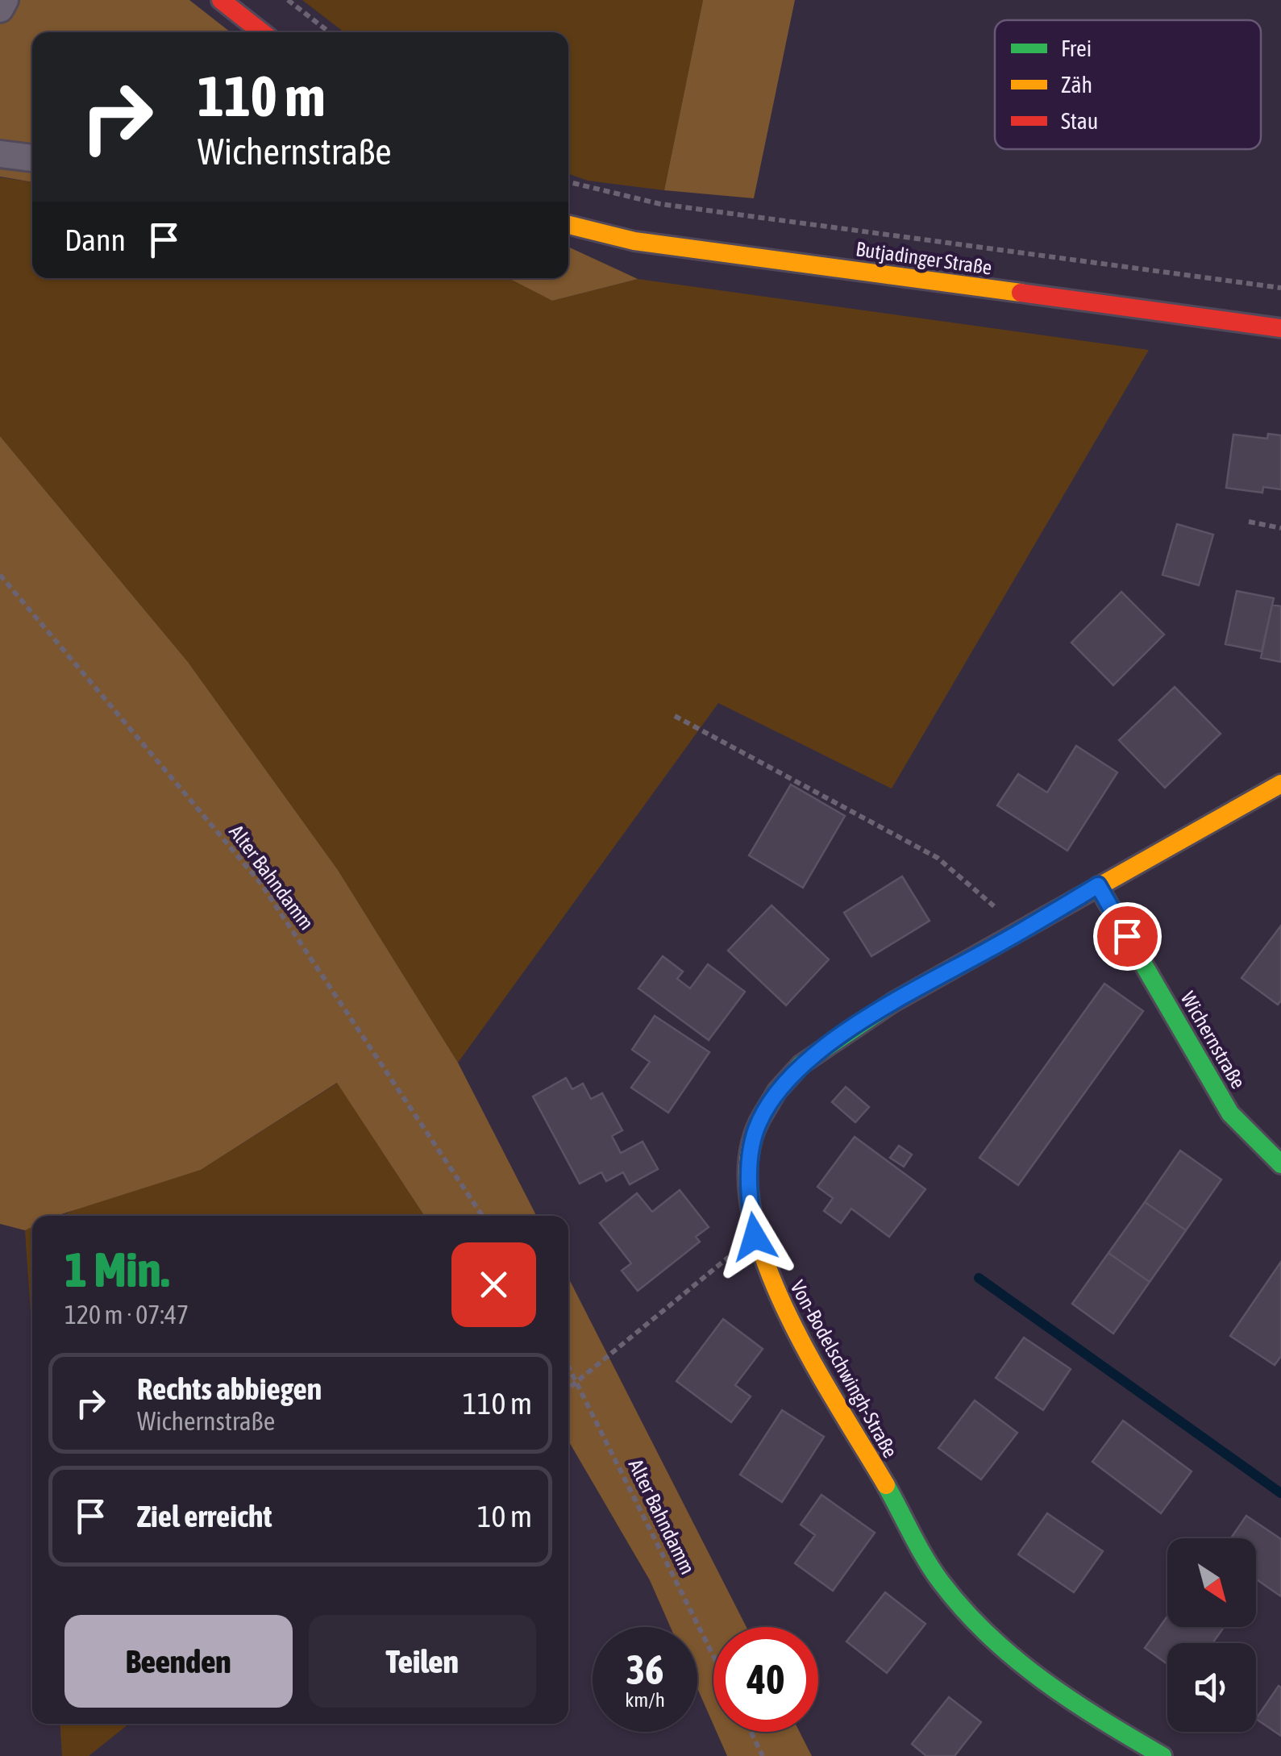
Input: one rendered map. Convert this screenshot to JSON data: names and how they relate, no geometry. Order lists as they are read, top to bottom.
{
  "streets": {
    "street": ["Butjadinger Straße", "Wichernstraße", "Von-Bodelschwingh-Straße"],
    "path": ["Alter Bahndamm"]
  },
  "crossings": [
    ["Wichernstraße", "Von-Bodelschwingh-Straße"]
  ],
  "legend": ["Frei", "Zäh", "Stau"],
  "north": "bottom right",
  "page": {
    "turn": ["110 m", "Wichernstraße"],
    "then": "Dann",
    "heading": ["1 Min.", "120 m · 07:47"],
    "list": [
      {
        "name": "Rechts abbiegen",
        "note": "Wichernstraße",
        "value": "110 m"
      },
      {
        "name": "Ziel erreicht",
        "value": "10 m"
      }
    ],
    "buttons": ["Beenden", "Teilen"],
    "speed": "36 km/h",
    "limit": "40"
  }
}
